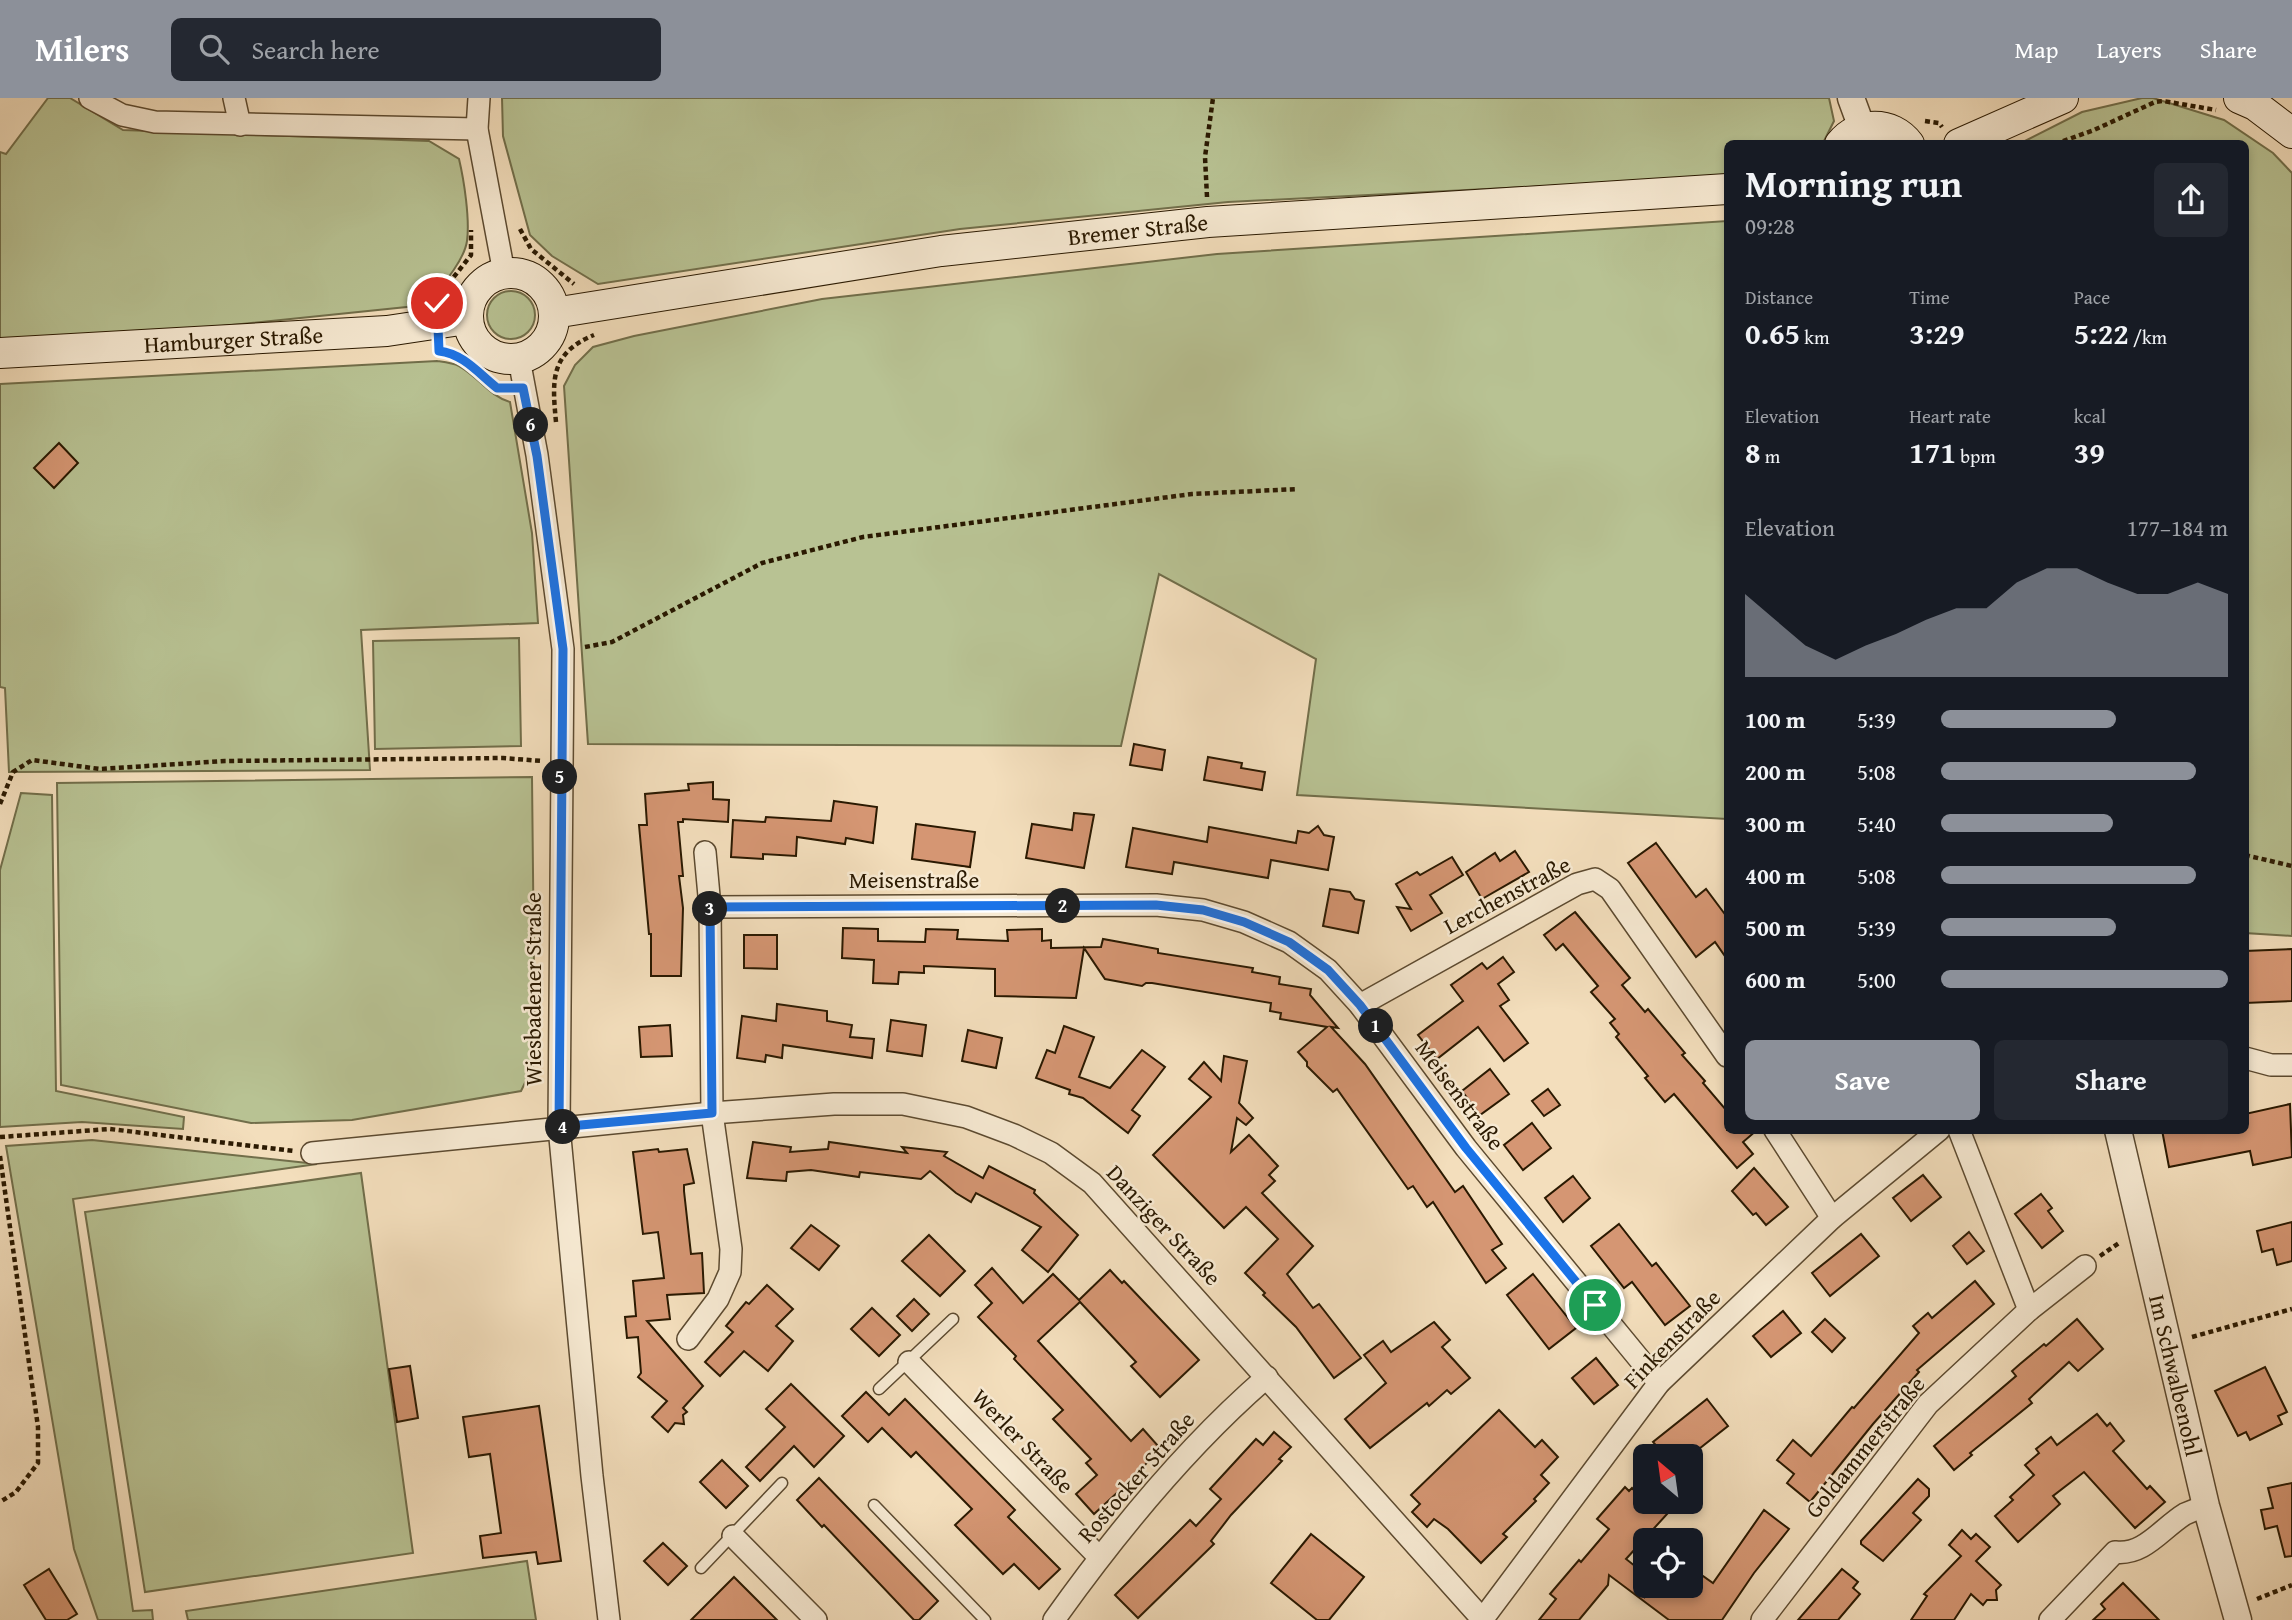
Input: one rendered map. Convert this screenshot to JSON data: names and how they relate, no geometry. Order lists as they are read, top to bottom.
{
  "streets": {
    "main road": ["Bremer Straße", "Hamburger Straße"],
    "street": [
      "Meisenstraße",
      "Lerchenstraße",
      "Wiesbadener Straße",
      "Danziger Straße",
      "Finkenstraße",
      "Im Schwalbenohl",
      "Werler Straße",
      "Goldammerstraße",
      "Rostocker Straße"
    ]
  },
  "crossings": [
    ["Bremer Straße", "Hamburger Straße"],
    ["Bremer Straße", "Wiesbadener Straße"],
    ["Hamburger Straße", "Wiesbadener Straße"],
    ["Meisenstraße", "Lerchenstraße"],
    ["Meisenstraße", "Finkenstraße"],
    ["Wiesbadener Straße", "Danziger Straße"],
    ["Danziger Straße", "Finkenstraße"],
    ["Danziger Straße", "Rostocker Straße"],
    ["Werler Straße", "Rostocker Straße"]
  ],
  "north": "top left",
  "page": {
    "header": "Milers",
    "search": "Search here",
    "nav": ["Map", "Layers", "Share"],
    "heading": ["Morning run", "09:28"],
    "stats": [
      ["Distance", "0.65 km"],
      ["Time", "3:29"],
      ["Pace", "5:22 /km"],
      ["Elevation", "8 m"],
      ["Heart rate", "171 bpm"],
      ["kcal", "39"]
    ],
    "pins": [
      "6",
      "5",
      "2",
      "3",
      "1",
      "4"
    ],
    "chart": ["Elevation", "177–184 m"],
    "list": [
      {
        "name": "100 m",
        "note": "5:39"
      },
      {
        "name": "200 m",
        "note": "5:08"
      },
      {
        "name": "300 m",
        "note": "5:40"
      },
      {
        "name": "400 m",
        "note": "5:08"
      },
      {
        "name": "500 m",
        "note": "5:39"
      },
      {
        "name": "600 m",
        "note": "5:00"
      }
    ],
    "buttons": ["Save", "Share"]
  }
}
